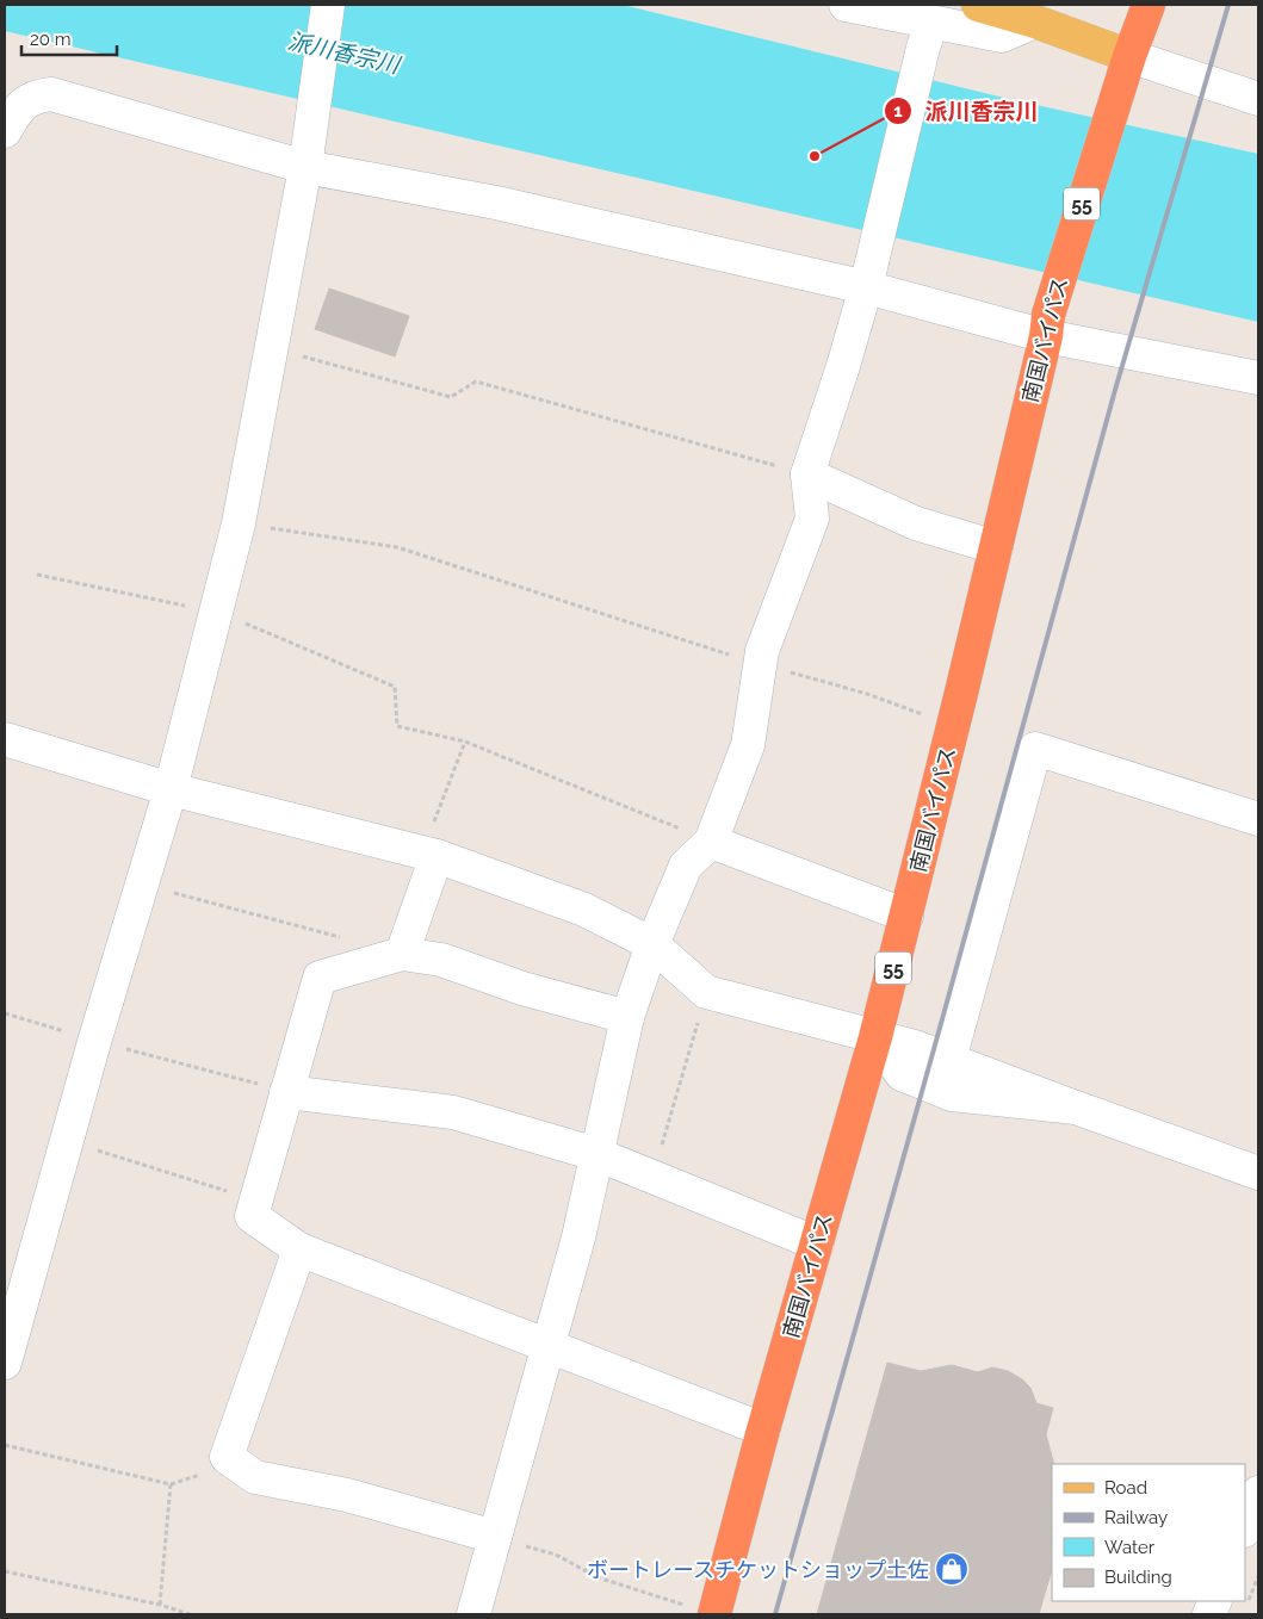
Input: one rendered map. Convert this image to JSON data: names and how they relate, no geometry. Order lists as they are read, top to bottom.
{
  "streets": {
    "highway": ["55", "南国バイパス"]
  },
  "water": ["派川香宗川"],
  "places": {
    "other": ["派川香宗川"],
    "shop": ["ボートレースチケットショップ土佐"]
  },
  "legend": [
    "Road",
    "Railway",
    "Water",
    "Building"
  ],
  "scale_bar": "20 m"
}
